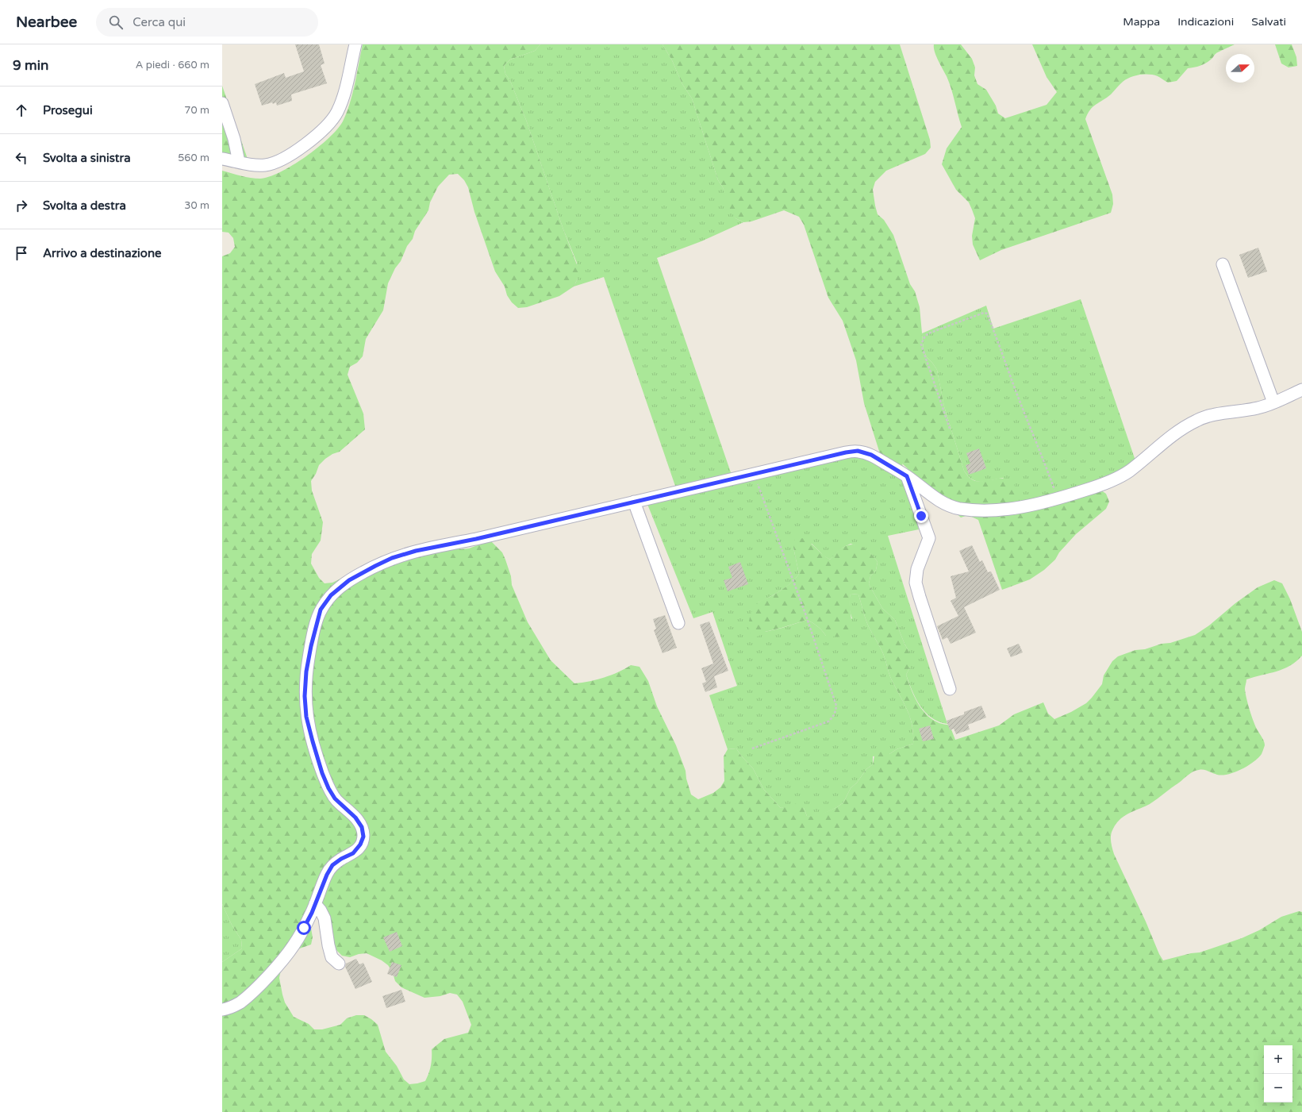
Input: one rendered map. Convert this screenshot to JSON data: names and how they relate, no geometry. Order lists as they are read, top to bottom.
{
  "north": "right",
  "page": {
    "header": "Nearbee",
    "search": "Cerca qui",
    "nav": ["Mappa", "Indicazioni", "Salvati"],
    "heading": ["9 min", "A piedi · 660 m"],
    "list": [
      ["Prosegui", "70 m"],
      ["Svolta a sinistra", "560 m"],
      ["Svolta a destra", "30 m"],
      "Arrivo a destinazione"
    ],
    "map_buttons": ["+", "−"]
  }
}
